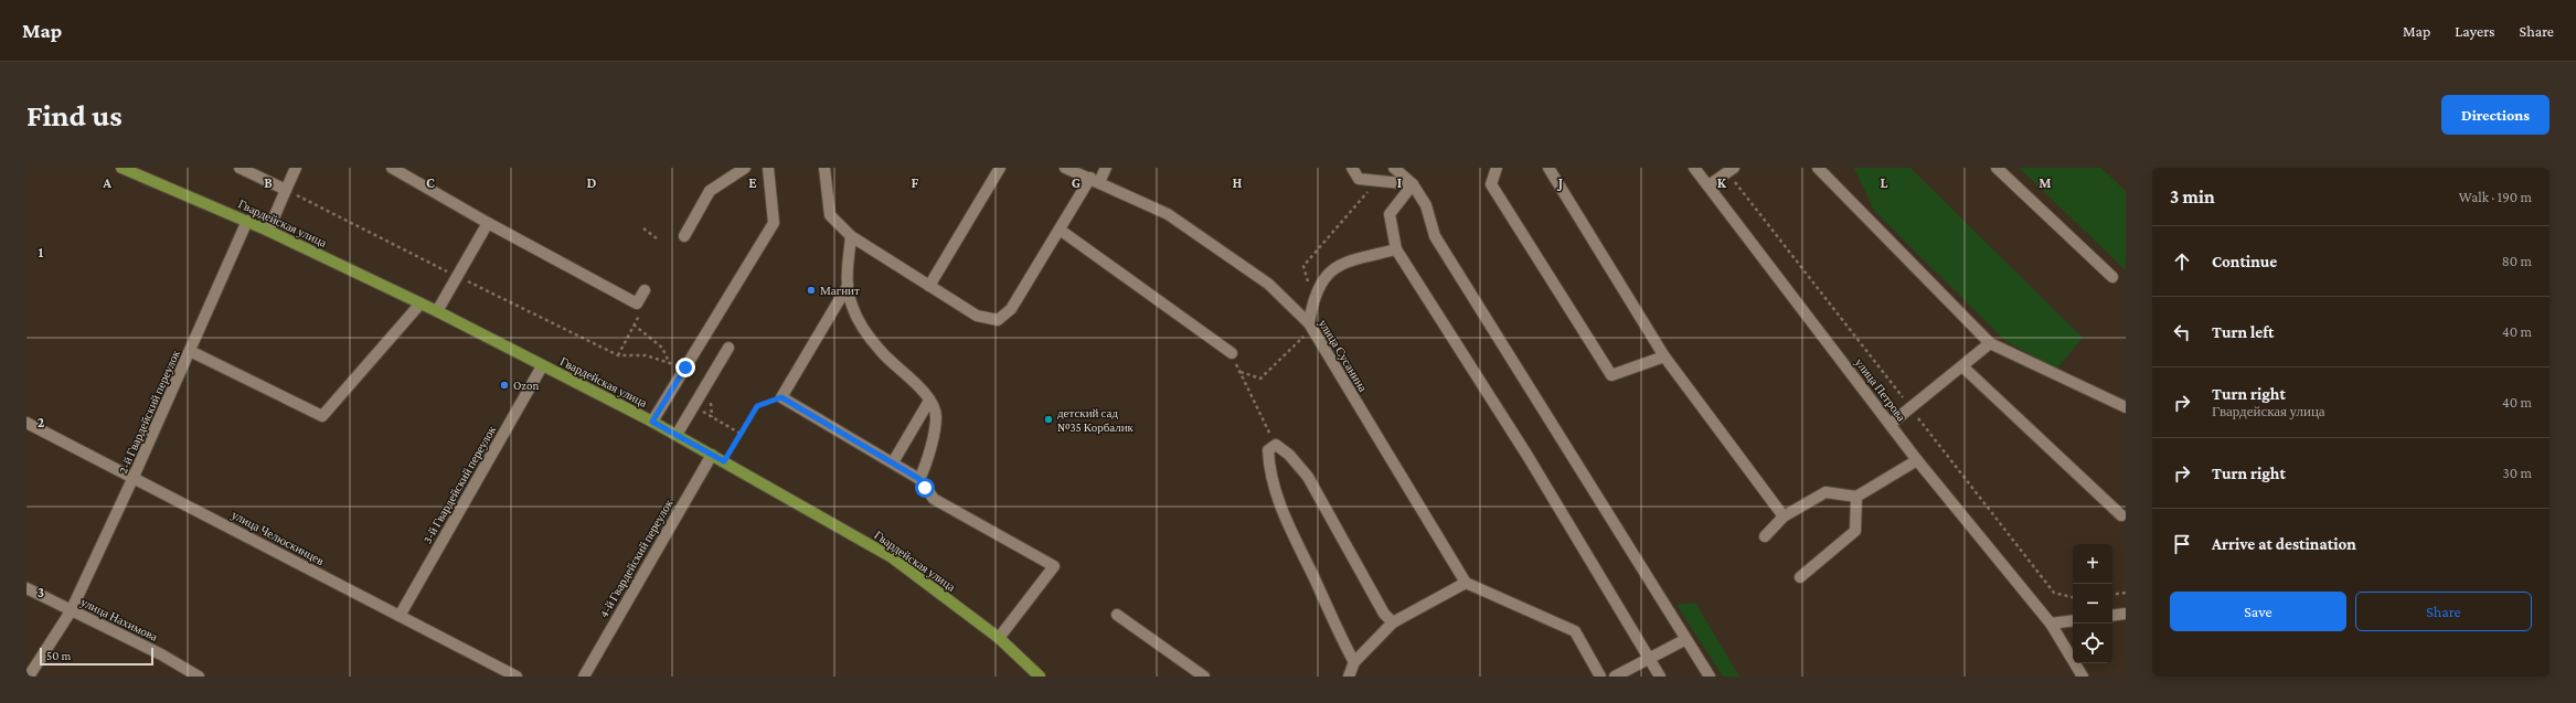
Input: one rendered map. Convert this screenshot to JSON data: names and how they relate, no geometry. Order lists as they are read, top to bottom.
{
  "streets": {
    "main road": ["Гвардейская улица"],
    "street": [
      "улица Сусанина",
      "улица Петрова",
      "2-й Гвардейский переулок",
      "3-й Гвардейский переулок",
      "улица Челюскинцев",
      "4-й Гвардейский переулок",
      "улица Нахимова"
    ]
  },
  "crossings": [
    ["Гвардейская улица", "2-й Гвардейский переулок"],
    ["Гвардейская улица", "3-й Гвардейский переулок"],
    ["Гвардейская улица", "4-й Гвардейский переулок"],
    ["2-й Гвардейский переулок", "улица Челюскинцев"],
    ["2-й Гвардейский переулок", "улица Нахимова"],
    ["3-й Гвардейский переулок", "улица Челюскинцев"]
  ],
  "places": ["Магнит", "Ozon", "детский сад №35 Корбалик"],
  "scale_bar": "50 m",
  "page": {
    "header": "Map",
    "nav": ["Map", "Layers", "Share"],
    "buttons": [
      "Directions",
      ["Save", "Share"]
    ],
    "title": "Find us",
    "heading": ["3 min", "Walk · 190 m"],
    "list": [
      ["Continue", "80 m"],
      ["Turn left", "40 m"],
      ["Turn right", "Гвардейская улица", "40 m"],
      ["Turn right", "30 m"],
      "Arrive at destination"
    ],
    "map_buttons": ["+", "−"],
    "scale": "50 m"
  },
  "grid": {
    "columns": [
      "A",
      "B",
      "C",
      "D",
      "E",
      "F",
      "G",
      "H",
      "I",
      "J",
      "K",
      "L",
      "M"
    ],
    "rows": ["1", "2", "3"]
  }
}
